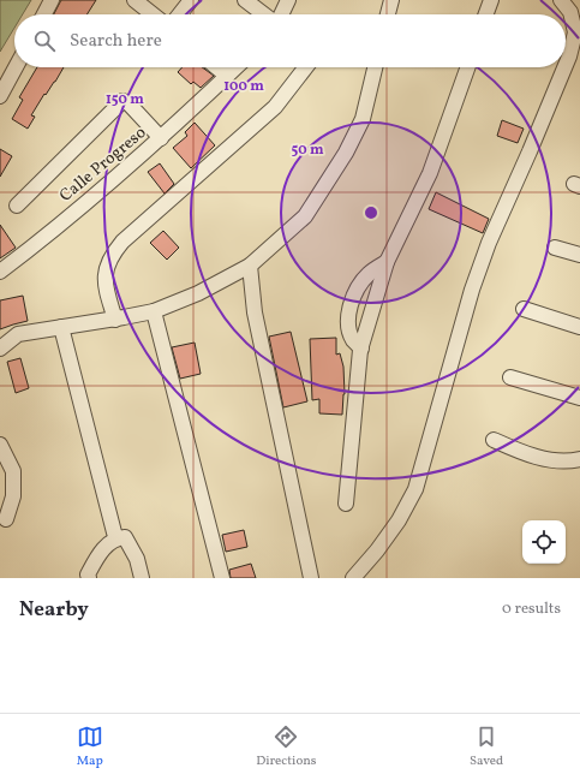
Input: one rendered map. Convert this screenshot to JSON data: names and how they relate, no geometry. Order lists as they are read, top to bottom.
{
  "streets": {
    "street": ["Calle Progreso"]
  },
  "page": {
    "search": "Search here",
    "heading": ["Nearby", "0 results"],
    "nav": ["Map", "Directions", "Saved"]
  },
  "rings": ["100 m", "150 m", "50 m"]
}
